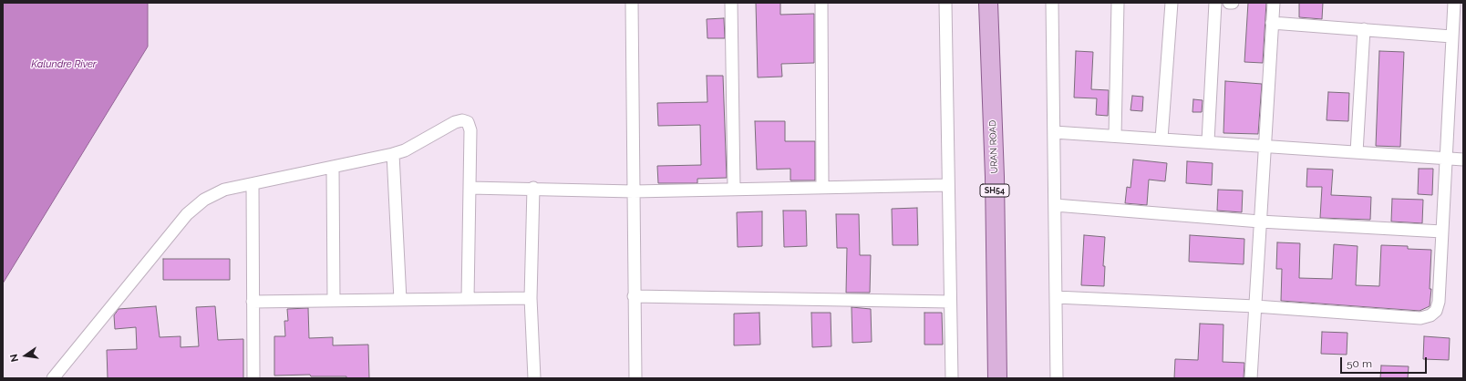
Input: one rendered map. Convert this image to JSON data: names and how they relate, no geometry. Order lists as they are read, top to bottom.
{
  "streets": {
    "main road": ["URAN ROAD", "SH54"]
  },
  "water": ["Kalundre River"],
  "scale_bar": "50 m",
  "north": "left"
}
